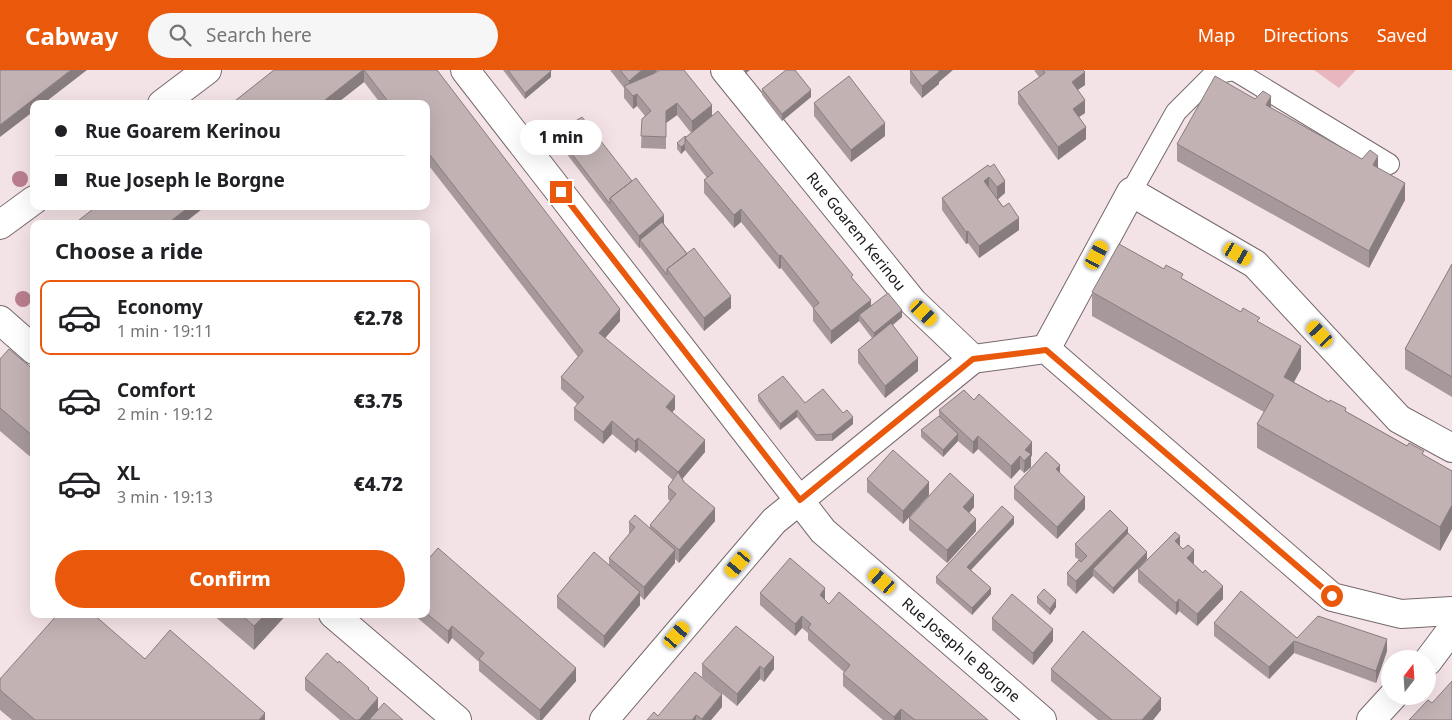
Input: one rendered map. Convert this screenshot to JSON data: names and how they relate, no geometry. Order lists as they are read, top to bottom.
{
  "streets": {
    "street": ["Rue Goarem Kerinou", "Rue Joseph le Borgne"]
  },
  "north": "top",
  "page": {
    "header": "Cabway",
    "search": "Search here",
    "nav": ["Map", "Directions", "Saved"],
    "banner": ["Rue Goarem Kerinou", "Rue Joseph le Borgne"],
    "bubble": "1 min",
    "heading": "Choose a ride",
    "list": [
      {
        "name": "Economy",
        "note": "1 min · 19:11",
        "value": "€2.78"
      },
      {
        "name": "Comfort",
        "note": "2 min · 19:12",
        "value": "€3.75"
      },
      {
        "name": "XL",
        "note": "3 min · 19:13",
        "value": "€4.72"
      }
    ],
    "buttons": "Confirm"
  }
}
